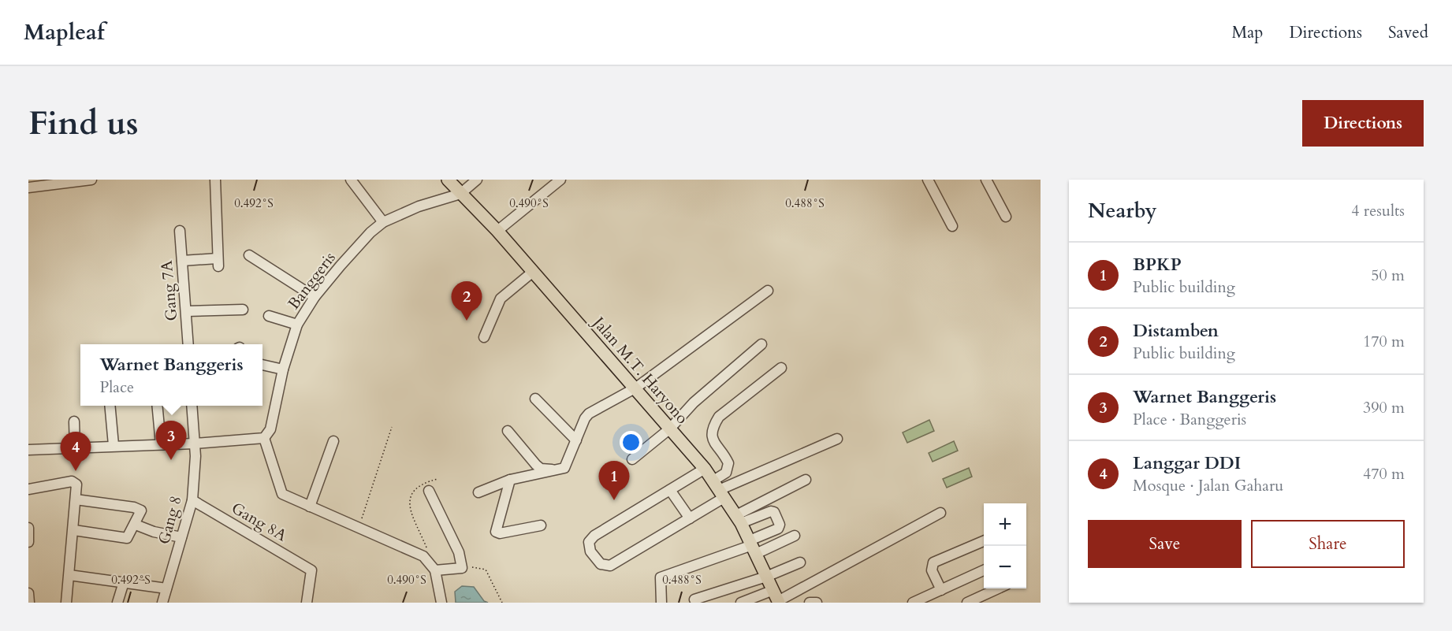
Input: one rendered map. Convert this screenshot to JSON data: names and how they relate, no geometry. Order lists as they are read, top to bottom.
{
  "streets": {
    "main road": ["Jalan M.T. Haryono"],
    "street": [
      "Banggeris",
      "Gang 7A",
      "Gang 8",
      "Gang 8A"
    ]
  },
  "crossings": [
    ["Banggeris", "Jalan M.T. Haryono"],
    ["Gang 8", "Gang 8A"]
  ],
  "page": {
    "header": "Mapleaf",
    "nav": ["Map", "Directions", "Saved"],
    "buttons": [
      "Directions",
      ["Save", "Share"]
    ],
    "title": "Find us",
    "heading": ["Nearby", "4 results"],
    "list": [
      {
        "mark": "1",
        "name": "BPKP",
        "note": "Public building",
        "value": "50 m"
      },
      {
        "mark": "2",
        "name": "Distamben",
        "note": "Public building",
        "value": "170 m"
      },
      {
        "mark": "3",
        "name": "Warnet Banggeris",
        "note": "Place · Banggeris",
        "value": "390 m"
      },
      {
        "mark": "4",
        "name": "Langgar DDI",
        "note": "Mosque · Jalan Gaharu",
        "value": "470 m"
      }
    ],
    "pins": [
      "2",
      "3",
      "4",
      "1"
    ],
    "popup": ["Warnet Banggeris", "Place"],
    "map_buttons": ["+", "−"]
  },
  "coordinates": ["0.492°S", "0.490°S", "0.488°S"]
}
